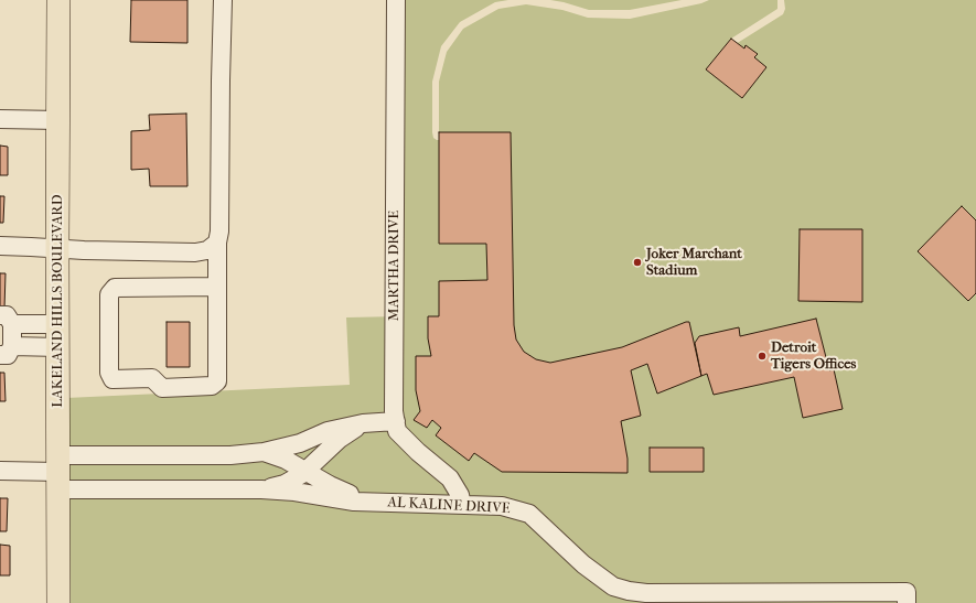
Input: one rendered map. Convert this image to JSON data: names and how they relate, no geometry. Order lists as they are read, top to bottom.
{
  "streets": {
    "main road": ["LAKELAND HILLS BOULEVARD"],
    "street": ["MARTHA DRIVE", "AL KALINE DRIVE"]
  },
  "crossings": [
    ["MARTHA DRIVE", "AL KALINE DRIVE"],
    ["LAKELAND HILLS BOULEVARD", "AL KALINE DRIVE"]
  ],
  "places": ["Joker Marchant Stadium", "Detroit Tigers Offices"]
}
